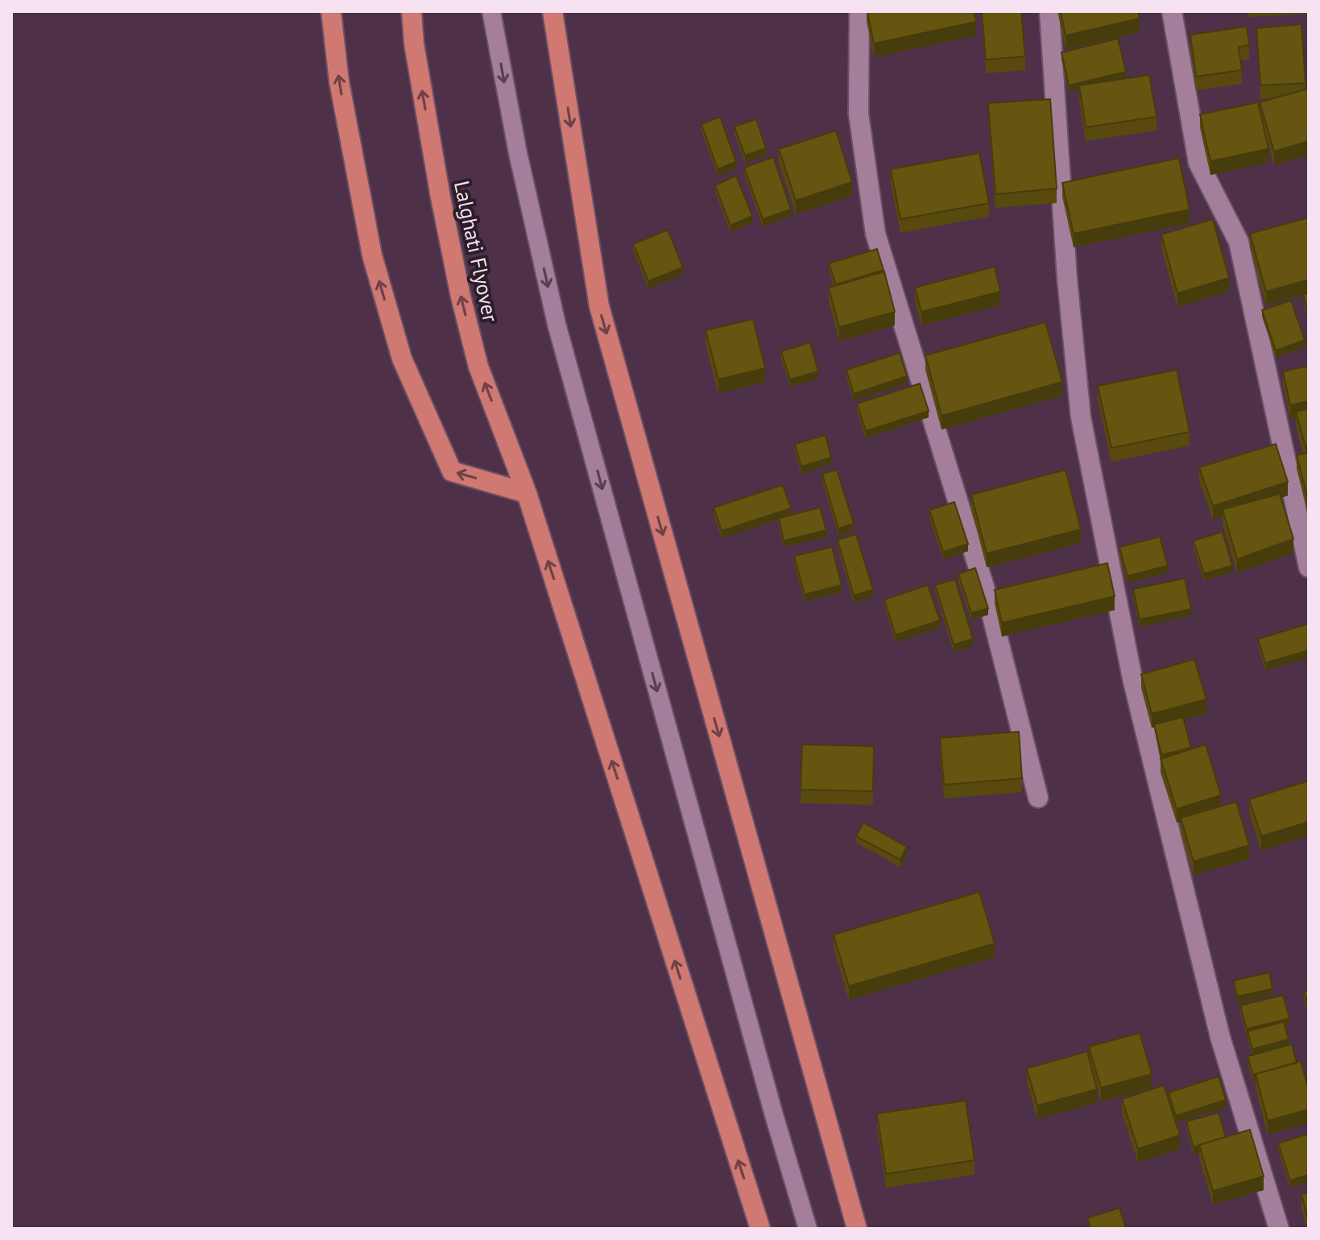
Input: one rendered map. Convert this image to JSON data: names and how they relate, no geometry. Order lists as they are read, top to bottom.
{
  "streets": {
    "main road": ["Lalghati Flyover"]
  }
}
